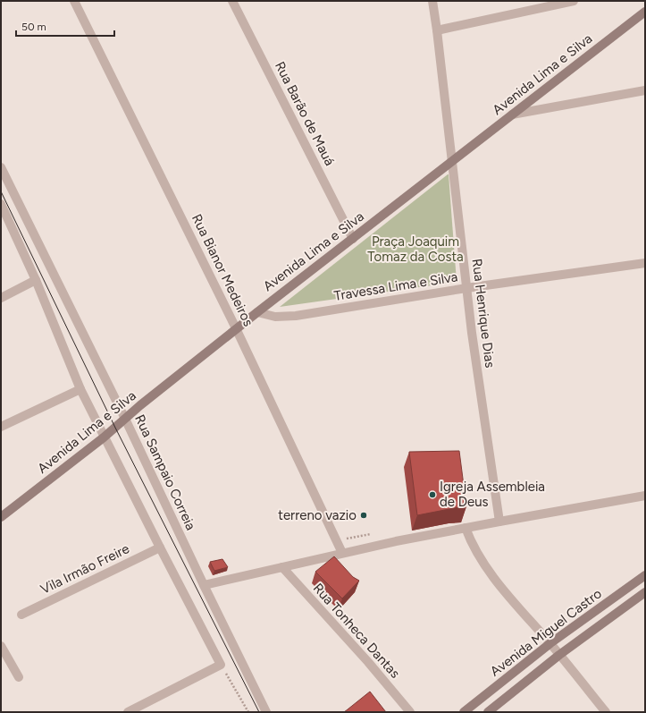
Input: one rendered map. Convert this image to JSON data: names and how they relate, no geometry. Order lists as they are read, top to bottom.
{
  "streets": {
    "main road": ["Avenida Lima e Silva", "Avenida Miguel Castro"],
    "street": [
      "Rua Barão de Mauá",
      "Rua Bianor Medeiros",
      "Travessa Lima e Silva",
      "Rua Henrique Dias",
      "Rua Sampaio Correia",
      "Vila Irmão Freire",
      "Rua Tonheca Dantas"
    ]
  },
  "crossings": [
    ["Avenida Lima e Silva", "Rua Barão de Mauá"],
    ["Avenida Lima e Silva", "Rua Bianor Medeiros"],
    ["Avenida Lima e Silva", "Travessa Lima e Silva"],
    ["Avenida Lima e Silva", "Rua Henrique Dias"],
    ["Avenida Lima e Silva", "Rua Sampaio Correia"],
    ["Travessa Lima e Silva", "Rua Henrique Dias"]
  ],
  "parks": ["Praça Joaquim Tomaz da Costa"],
  "places": ["Igreja Assembleia de Deus", "terreno vazio"],
  "scale_bar": "50 m"
}
